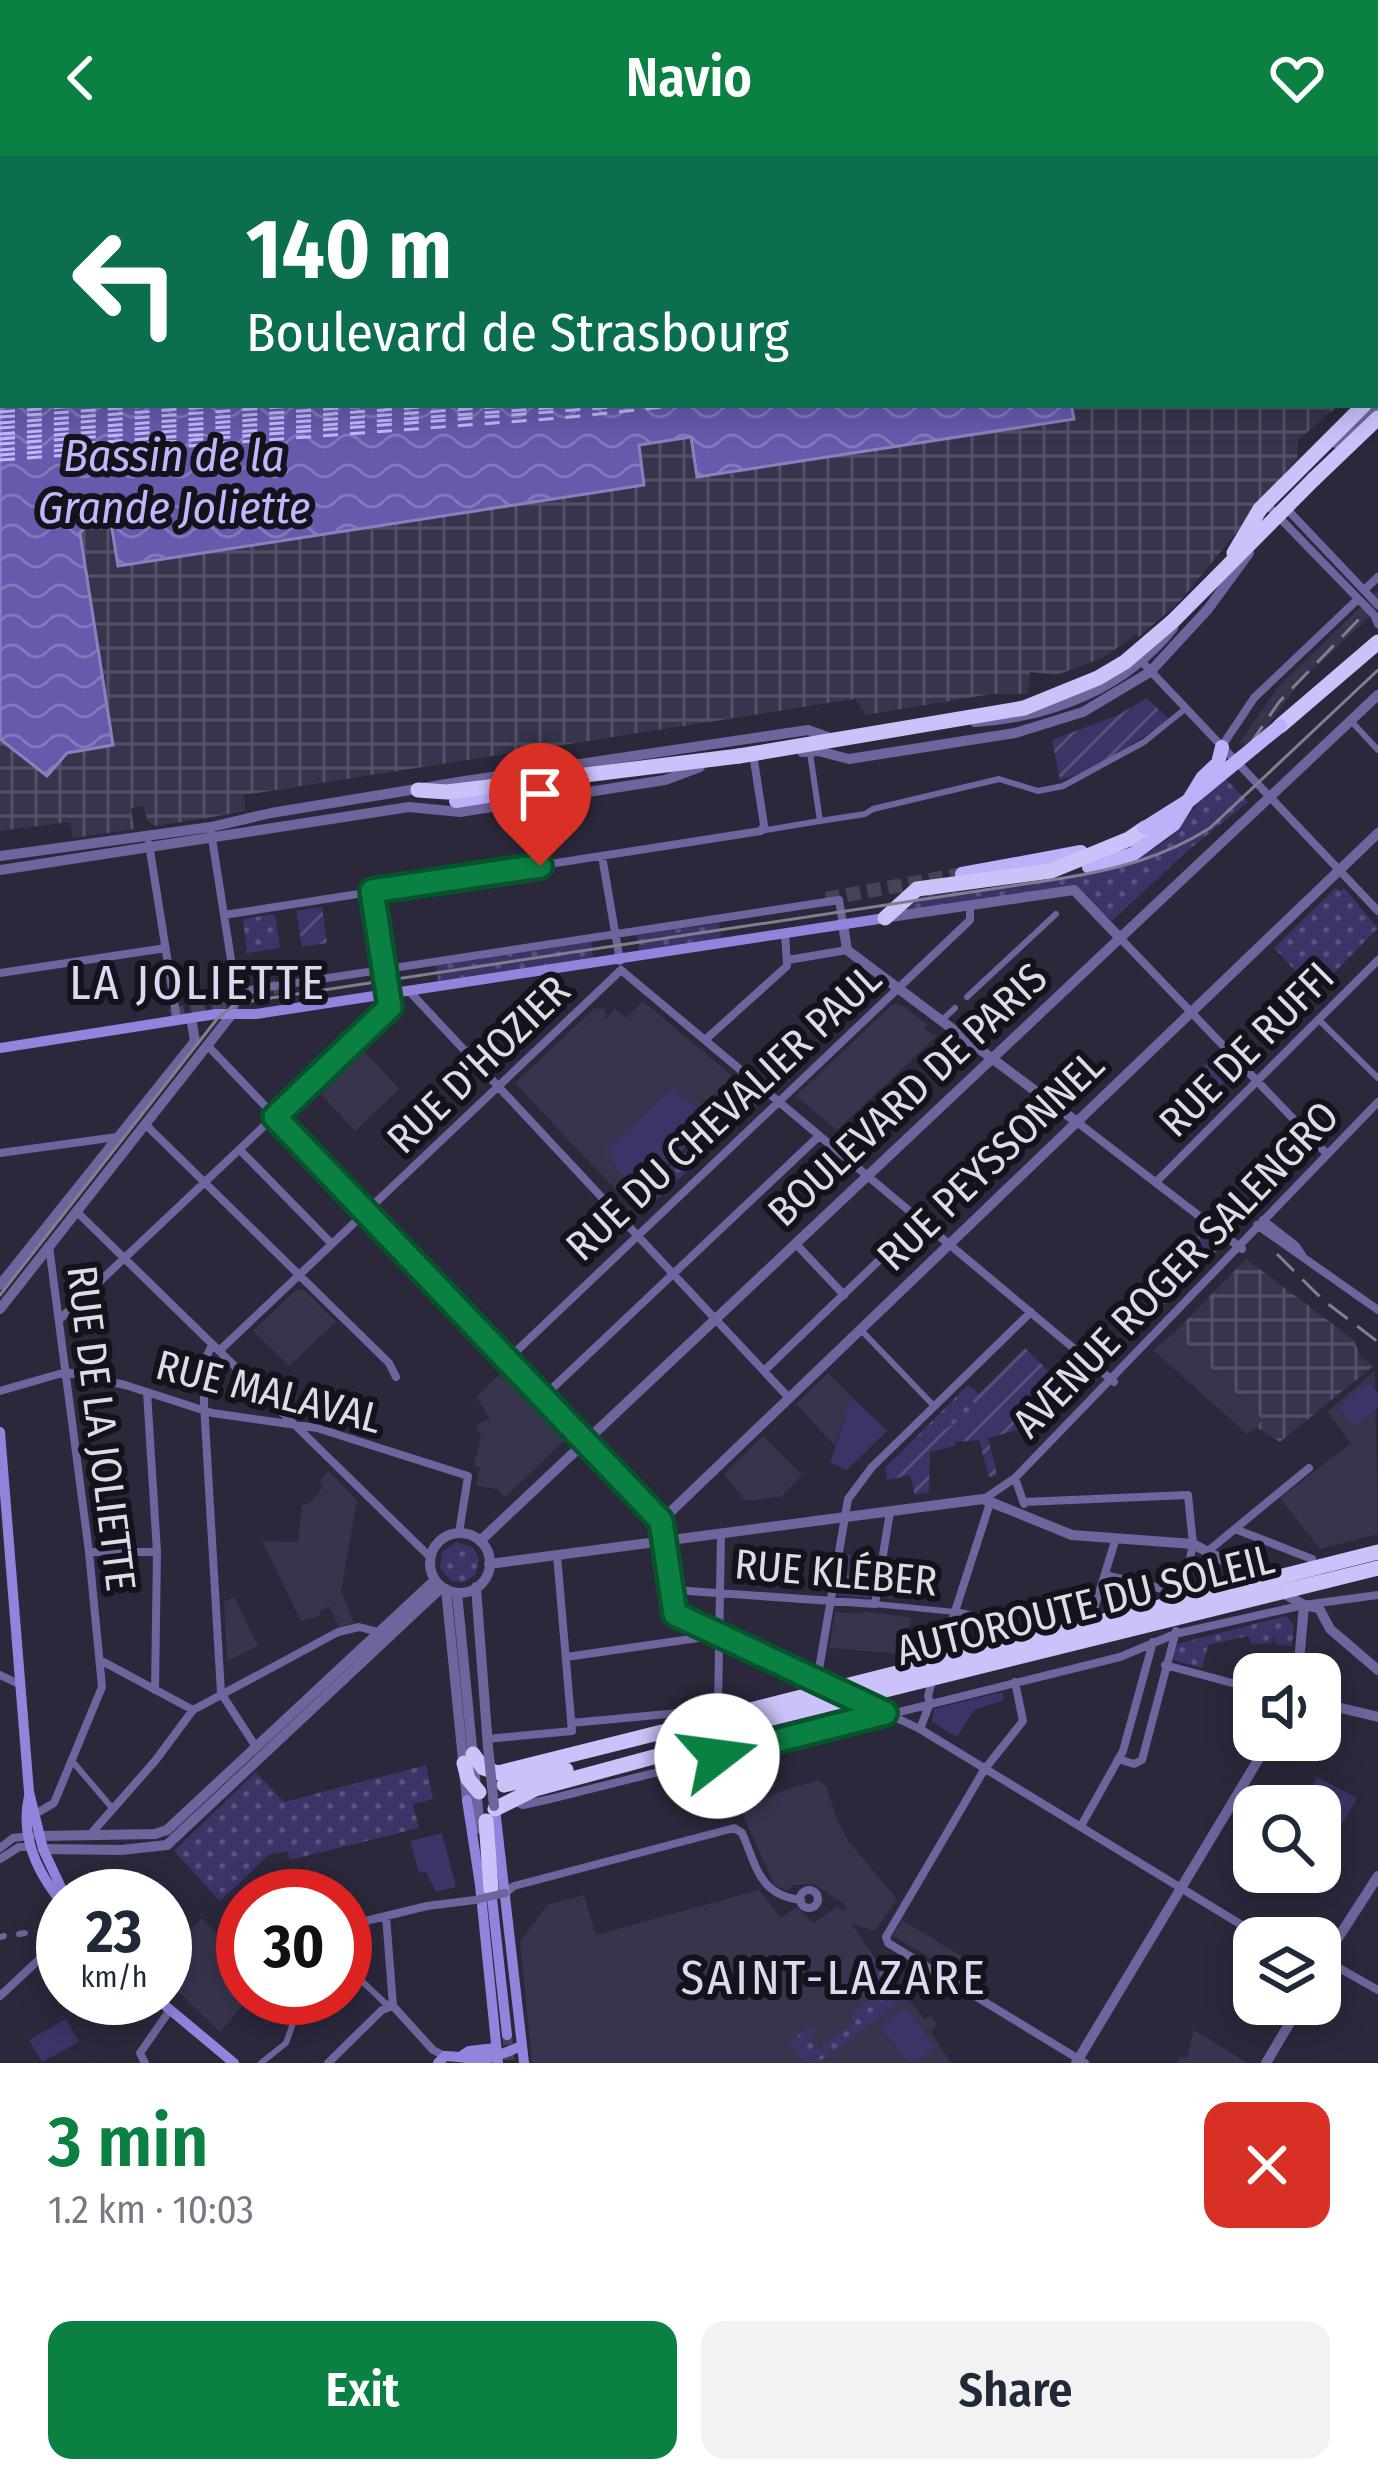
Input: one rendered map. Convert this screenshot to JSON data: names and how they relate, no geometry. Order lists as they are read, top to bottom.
{
  "streets": {
    "highway": ["AUTOROUTE DU SOLEIL"],
    "street": [
      "RUE DE RUFFI",
      "RUE D'HOZIER",
      "BOULEVARD DE PARIS",
      "RUE DU CHEVALIER PAUL",
      "RUE PEYSSONNEL",
      "AVENUE ROGER SALENGRO",
      "RUE MALAVAL",
      "RUE DE LA JOLIETTE",
      "RUE KLÉBER"
    ]
  },
  "crossings": [
    ["BOULEVARD DE PARIS", "RUE MALAVAL"],
    ["RUE MALAVAL", "RUE DE LA JOLIETTE"]
  ],
  "districts": ["LA JOLIETTE", "SAINT-LAZARE"],
  "water": ["Bassin de la Grande Joliette"],
  "page": {
    "header": "Navio",
    "turn": ["140 m", "Boulevard de Strasbourg"],
    "speed": "23 km/h",
    "limit": "30",
    "heading": ["3 min", "1.2 km · 10:03"],
    "buttons": ["Exit", "Share"]
  }
}
